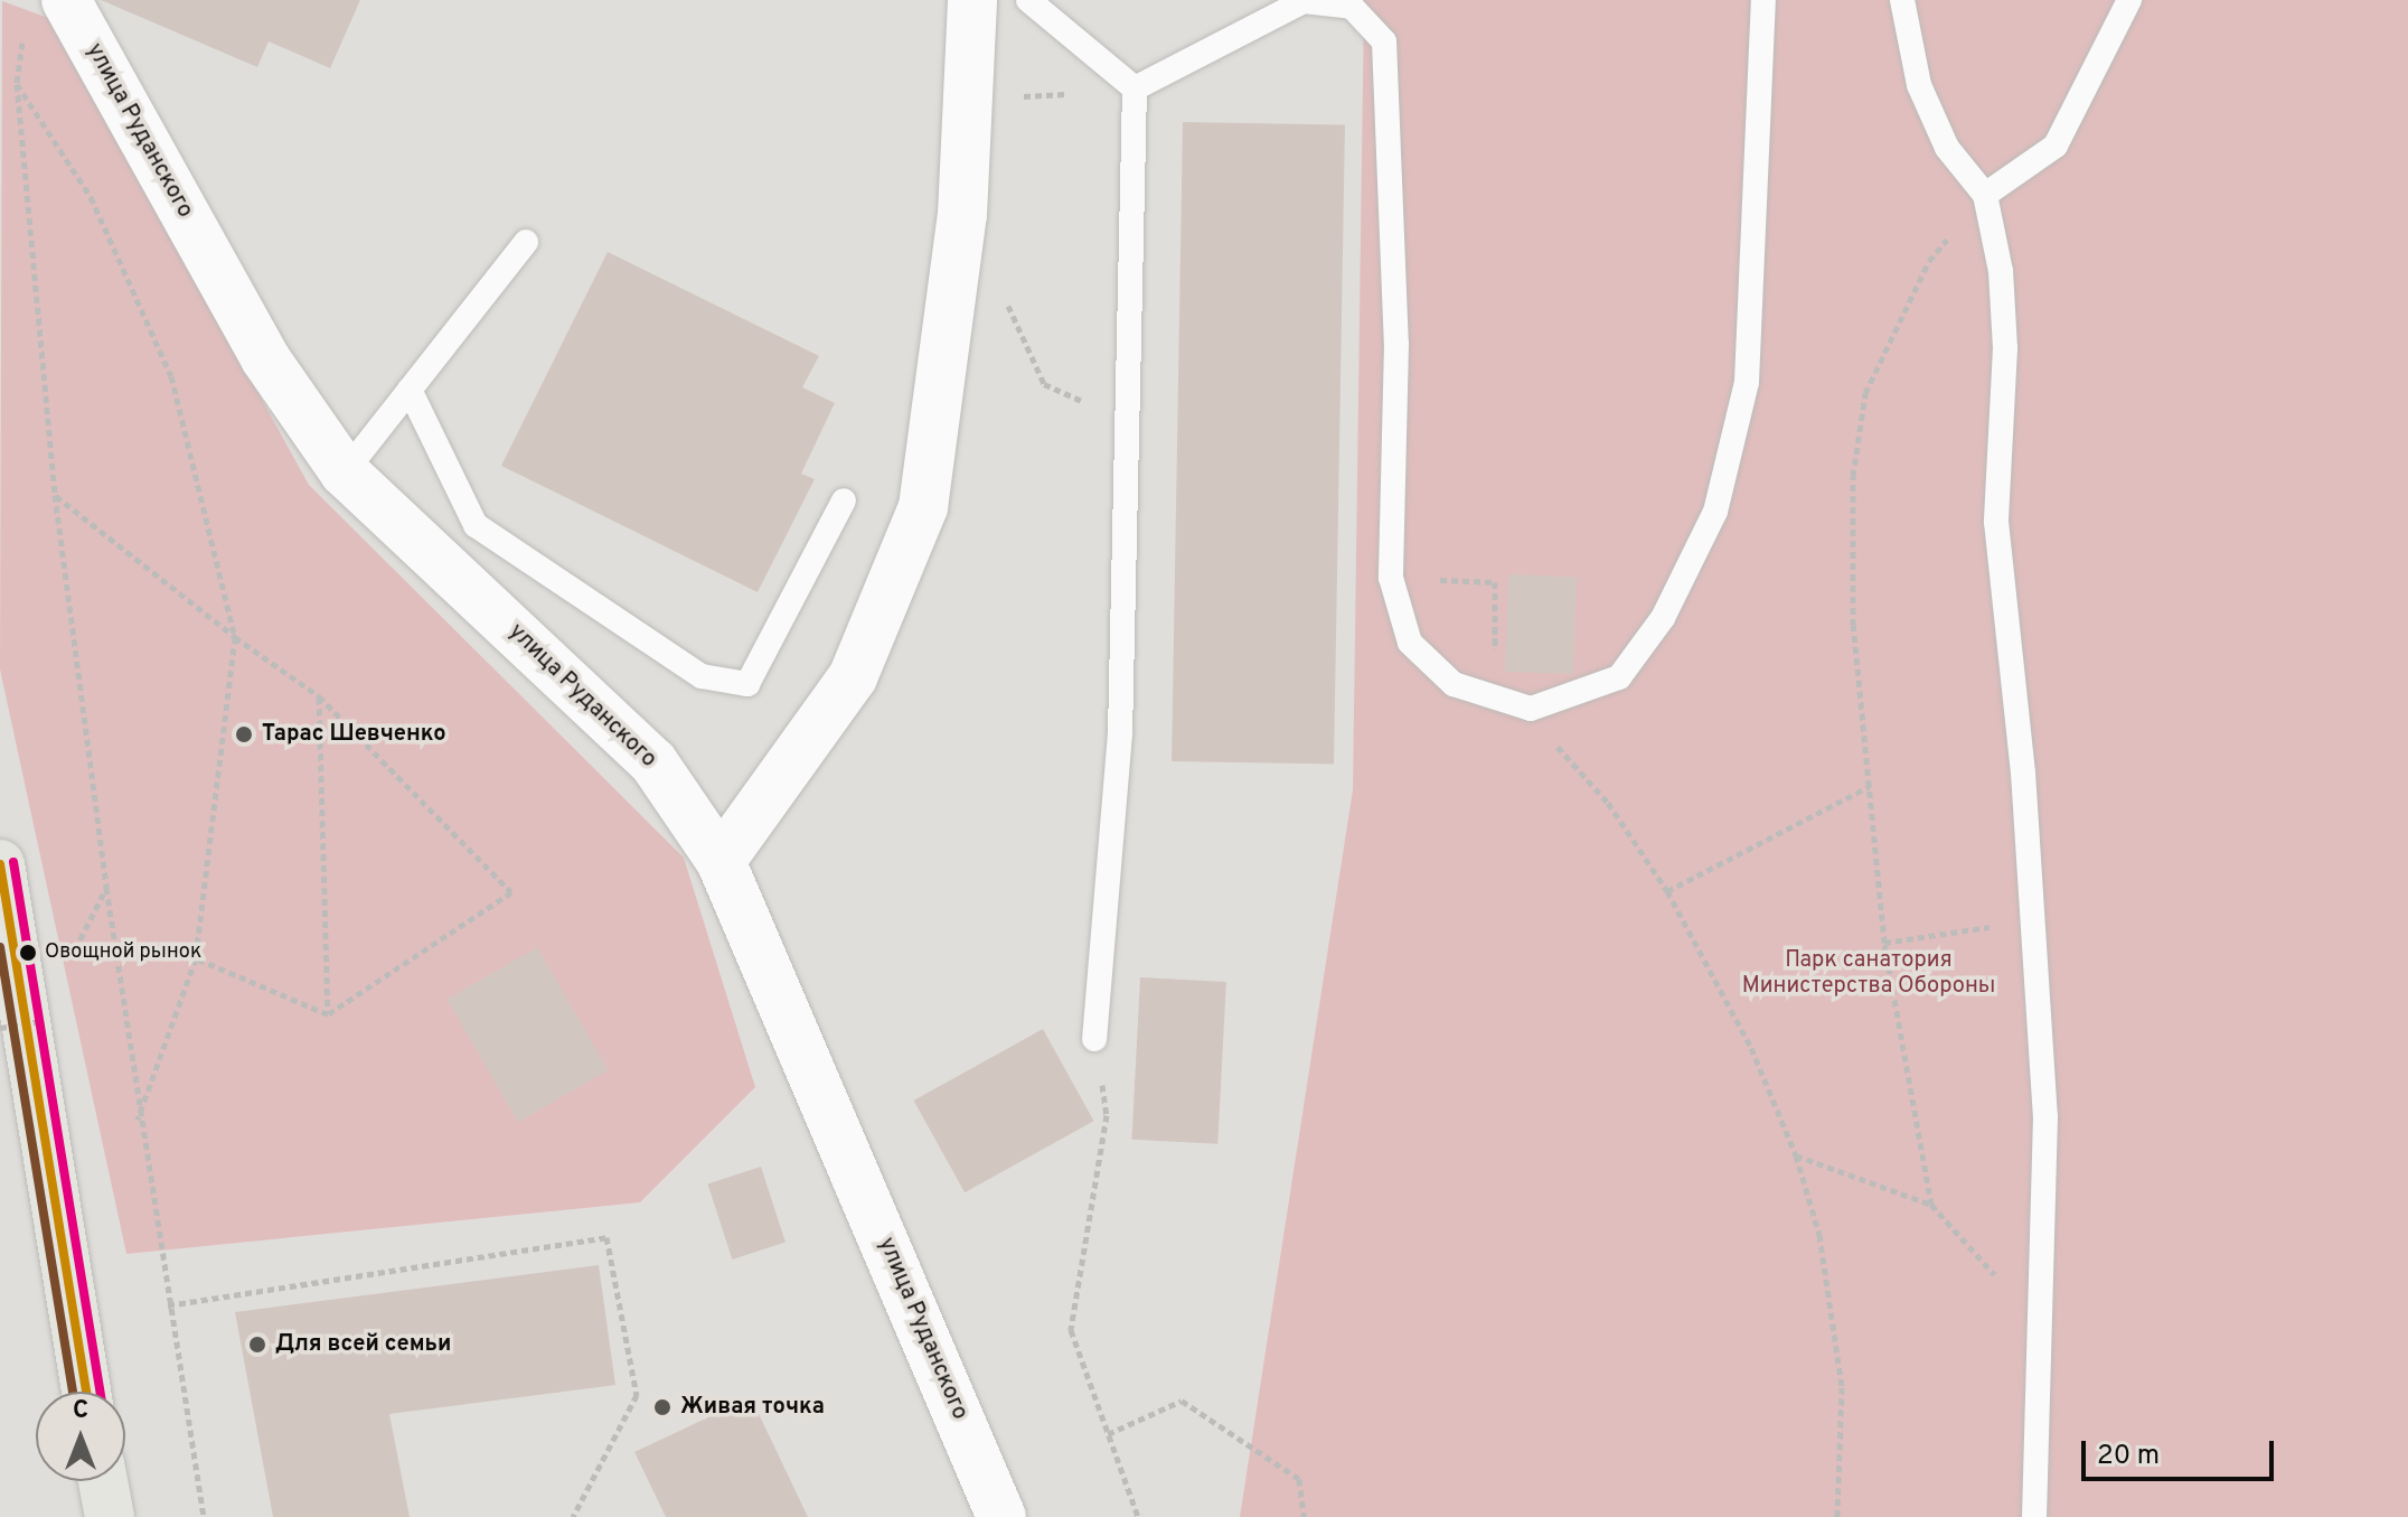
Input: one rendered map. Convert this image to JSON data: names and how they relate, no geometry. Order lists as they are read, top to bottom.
{
  "streets": {
    "street": ["улица Руданского"]
  },
  "parks": ["Парк санатория Министерства Обороны"],
  "places": [
    "Тарас Шевченко",
    "Овощной рынок",
    "Для всей семьи",
    "Живая точка"
  ],
  "scale_bar": "20 m",
  "north": "top"
}
